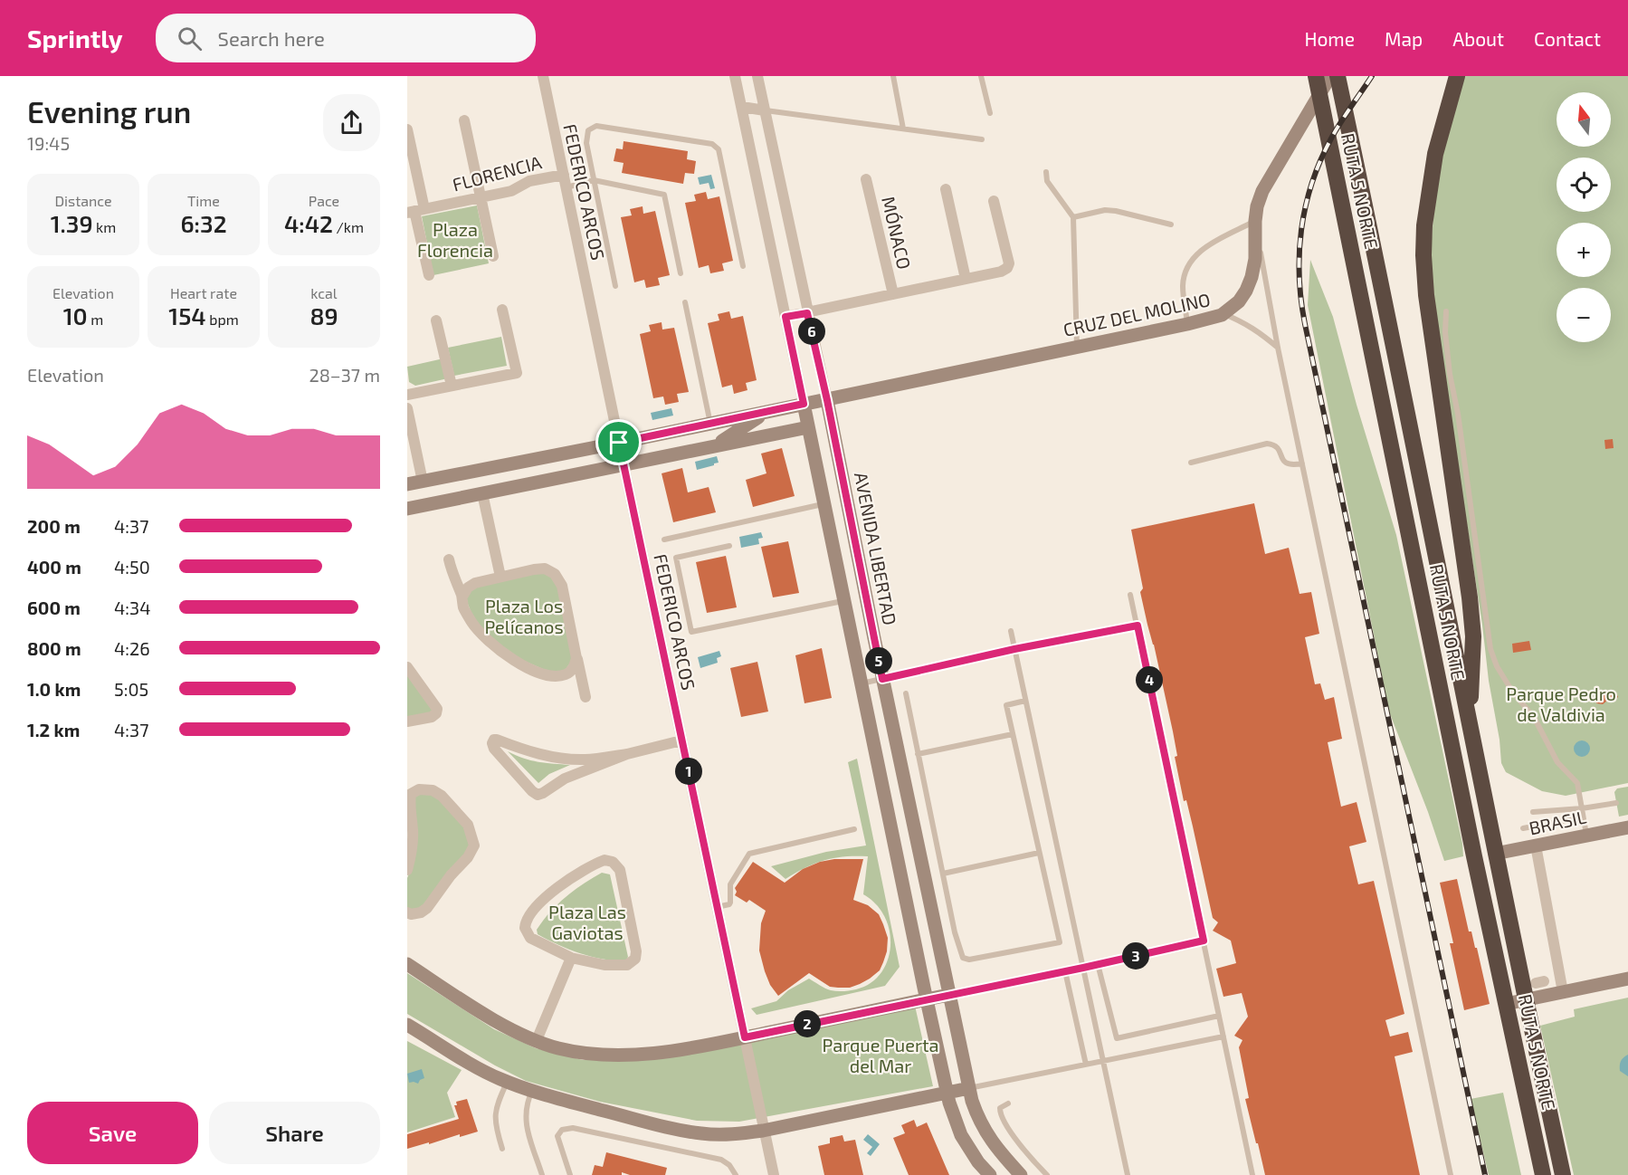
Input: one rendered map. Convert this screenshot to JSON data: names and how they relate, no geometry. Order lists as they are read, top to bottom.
{
  "streets": {
    "highway": ["RUTA 5 NORTE"],
    "street": [
      "FLORENCIA",
      "FEDERICO ARCOS",
      "MÓNACO",
      "CRUZ DEL MOLINO",
      "AVENIDA LIBERTAD",
      "BRASIL"
    ]
  },
  "crossings": [
    ["FLORENCIA", "FEDERICO ARCOS"],
    ["RUTA 5 NORTE", "BRASIL"],
    ["FEDERICO ARCOS", "CRUZ DEL MOLINO"],
    ["CRUZ DEL MOLINO", "AVENIDA LIBERTAD"]
  ],
  "parks": [
    "Plaza Florencia",
    "Plaza Los Pelícanos",
    "Parque Pedro de Valdivia",
    "Plaza Las Gaviotas",
    "Parque Puerta del Mar"
  ],
  "north": "top",
  "page": {
    "header": "Sprintly",
    "search": "Search here",
    "nav": [
      "Home",
      "Map",
      "About",
      "Contact"
    ],
    "heading": ["Evening run", "19:45"],
    "map_buttons": ["+", "−"],
    "stats": [
      ["Distance", "1.39 km"],
      ["Time", "6:32"],
      ["Pace", "4:42 /km"],
      ["Elevation", "10 m"],
      ["Heart rate", "154 bpm"],
      ["kcal", "89"]
    ],
    "pins": [
      "6",
      "5",
      "4",
      "1",
      "3",
      "2"
    ],
    "chart": ["Elevation", "28–37 m"],
    "list": [
      {
        "name": "200 m",
        "note": "4:37"
      },
      {
        "name": "400 m",
        "note": "4:50"
      },
      {
        "name": "600 m",
        "note": "4:34"
      },
      {
        "name": "800 m",
        "note": "4:26"
      },
      {
        "name": "1.0 km",
        "note": "5:05"
      },
      {
        "name": "1.2 km",
        "note": "4:37"
      }
    ],
    "buttons": ["Save", "Share"]
  }
}
